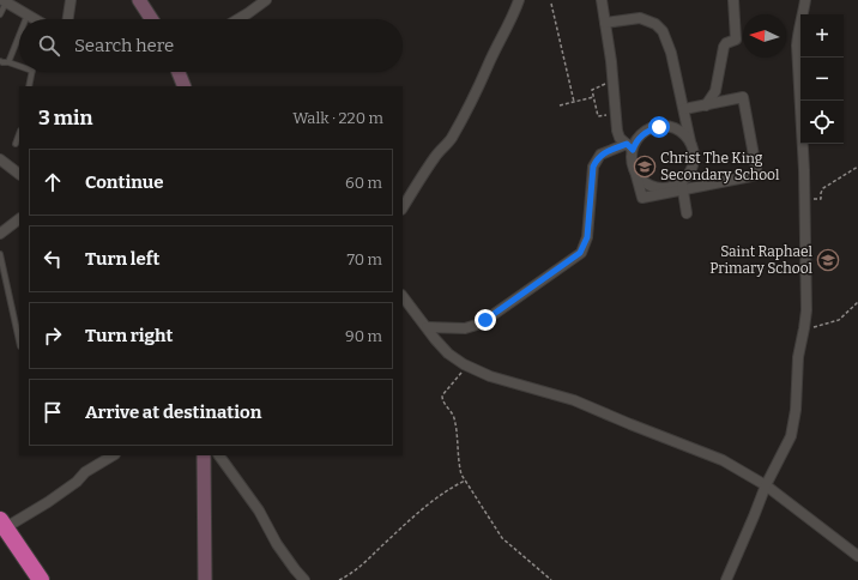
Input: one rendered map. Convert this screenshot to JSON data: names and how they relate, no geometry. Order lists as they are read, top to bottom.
{
  "places": {
    "school or university": ["Christ The King Secondary School", "Saint Raphael Primary School"]
  },
  "north": "left",
  "page": {
    "map_buttons": ["+", "−"],
    "search": "Search here",
    "heading": ["3 min", "Walk · 220 m"],
    "list": [
      ["Continue", "60 m"],
      ["Turn left", "70 m"],
      ["Turn right", "90 m"],
      "Arrive at destination"
    ]
  }
}
